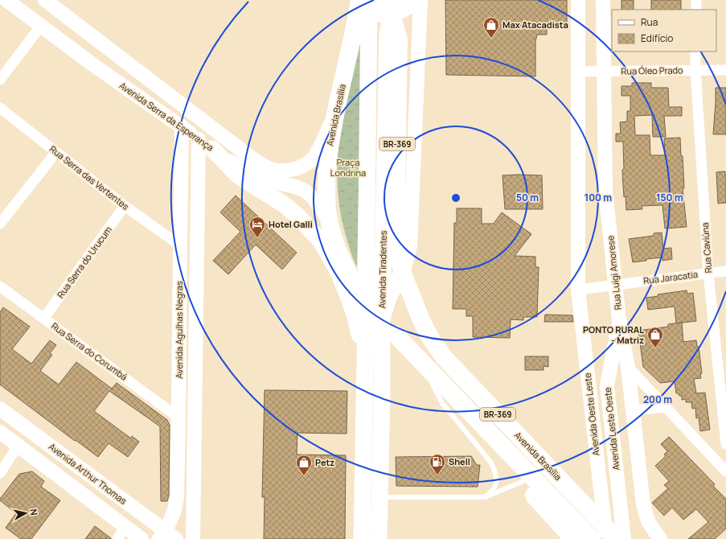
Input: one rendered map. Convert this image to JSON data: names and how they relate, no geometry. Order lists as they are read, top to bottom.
{
  "streets": {
    "highway": ["Avenida Brasília", "BR-369"],
    "main road": ["Avenida Tiradentes"],
    "street": [
      "Rua Óleo Prado",
      "Avenida Serra da Esperança",
      "Rua Serra das Vertentes",
      "Rua Caviúna",
      "Rua Serra do Urucum",
      "Rua Luigi Amorese",
      "Rua Jaracatia",
      "Avenida Agulhas Negras",
      "Rua Serra do Corumbá",
      "Avenida Oeste Leste",
      "Avenida Leste Oeste",
      "Avenida Arthur Thomas"
    ]
  },
  "crossings": [
    ["Rua Óleo Prado", "Rua Caviúna"],
    ["Rua Óleo Prado", "Rua Luigi Amorese"],
    ["Avenida Brasília", "Avenida Serra da Esperança"],
    ["Avenida Brasília", "BR-369"],
    ["Avenida Serra da Esperança", "Avenida Agulhas Negras"],
    ["BR-369", "Avenida Tiradentes"],
    ["Rua Serra das Vertentes", "Rua Serra do Urucum"],
    ["Rua Serra das Vertentes", "Avenida Agulhas Negras"],
    ["Rua Caviúna", "Rua Jaracatia"],
    ["Rua Serra do Urucum", "Rua Serra do Corumbá"],
    ["Rua Luigi Amorese", "Rua Jaracatia"],
    ["Rua Luigi Amorese", "Avenida Leste Oeste"],
    ["Rua Jaracatia", "Avenida Oeste Leste"],
    ["Avenida Agulhas Negras", "Rua Serra do Corumbá"],
    ["Avenida Agulhas Negras", "Avenida Arthur Thomas"]
  ],
  "parks": ["Praça Londrina"],
  "places": {
    "shop": ["Max Atacadista", "PONTO RURAL - Matriz", "Petz"],
    "hotel": ["Hotel Galli"],
    "fuel station": ["Shell"]
  },
  "legend": ["Rua", "Edifício"],
  "north": "right",
  "rings": [
    "50 m",
    "100 m",
    "150 m",
    "200 m"
  ]
}
